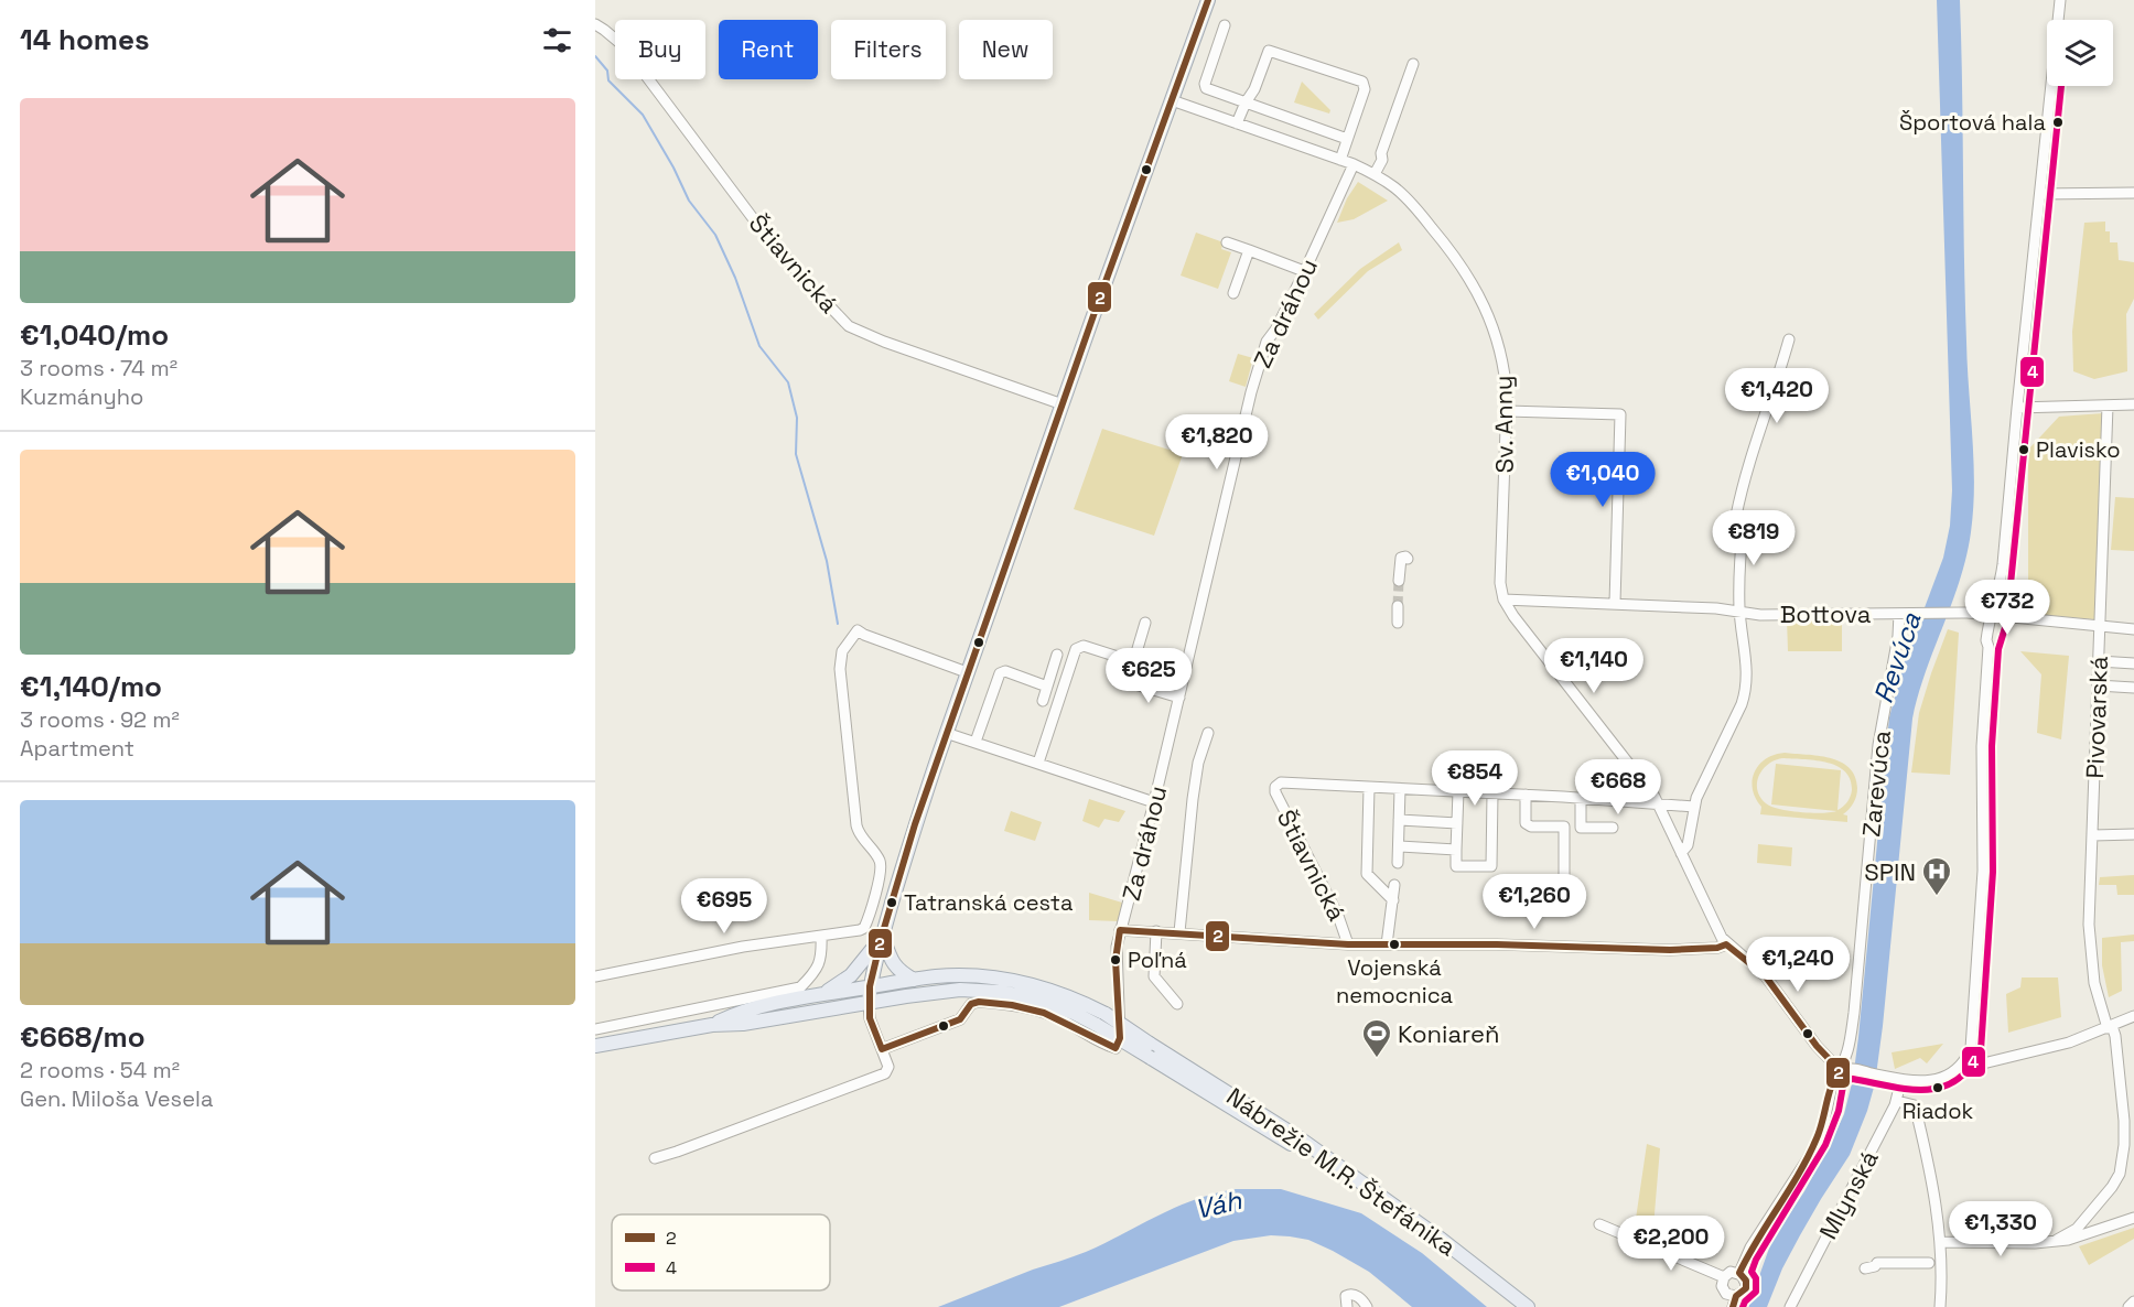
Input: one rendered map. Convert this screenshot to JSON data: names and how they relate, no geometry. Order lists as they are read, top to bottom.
{
  "streets": {
    "main road": ["Nábrežie M.R. Štefánika"],
    "street": [
      "Štiavnická",
      "Za dráhou",
      "Sv. Anny",
      "Bottova",
      "Pivovarská",
      "Zarevúca",
      "Mlynská"
    ]
  },
  "crossings": [
    ["Za dráhou", "Sv. Anny"],
    ["Sv. Anny", "Bottova"],
    ["Bottova", "Pivovarská"],
    ["Bottova", "Zarevúca"]
  ],
  "water": ["Revúca", "Váh"],
  "places": {
    "other": [
      "Športová hala",
      "Plavisko",
      "Tatranská cesta",
      "Vojenská nemocnica",
      "Poľná",
      "Riadok"
    ],
    "hospital": ["SPIN"],
    "sports": ["Koniareň"]
  },
  "lines": ["transit line 2", "transit line 4"],
  "legend": ["2", "4"],
  "page": {
    "heading": "14 homes",
    "chip": [
      "Buy",
      "Rent",
      "Filters",
      "New"
    ],
    "list": [
      {
        "name": "€1,040/mo",
        "note": "3 rooms · 74 m² · Kuzmányho"
      },
      {
        "name": "€1,140/mo",
        "note": "3 rooms · 92 m² · Apartment"
      },
      {
        "name": "€668/mo",
        "note": "2 rooms · 54 m² · Gen. Miloša Vesela"
      }
    ],
    "price": [
      "€1,420",
      "€1,820",
      "€1,040",
      "€819",
      "€732",
      "€1,140",
      "€625",
      "€854",
      "€668",
      "€1,260",
      "€695",
      "€1,240",
      "€1,330",
      "€2,200"
    ]
  }
}
